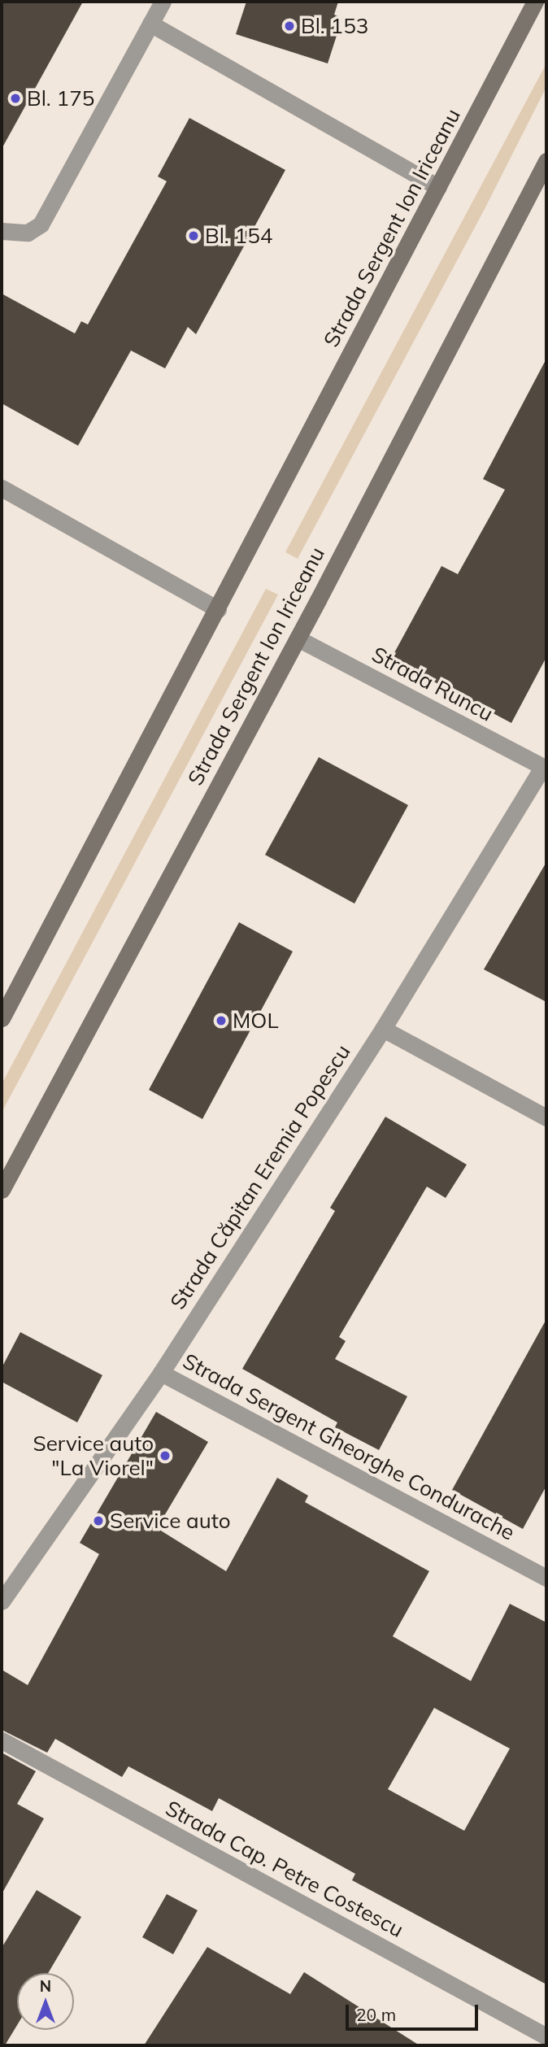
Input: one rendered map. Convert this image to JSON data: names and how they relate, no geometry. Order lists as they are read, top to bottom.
{
  "streets": {
    "main road": ["Strada Sergent Ion Iriceanu"],
    "street": [
      "Strada Runcu",
      "Strada Căpitan Eremia Popescu",
      "Strada Sergent Gheorghe Condurache",
      "Strada Cap. Petre Costescu"
    ]
  },
  "crossings": [
    ["Strada Sergent Ion Iriceanu", "Strada Runcu"],
    ["Strada Runcu", "Strada Căpitan Eremia Popescu"],
    ["Strada Căpitan Eremia Popescu", "Strada Sergent Gheorghe Condurache"]
  ],
  "places": [
    "Bl. 153",
    "Bl. 175",
    "Bl. 154",
    "MOL",
    "Service auto \"La Viorel\"",
    "Service auto"
  ],
  "scale_bar": "20 m",
  "north": "top"
}
